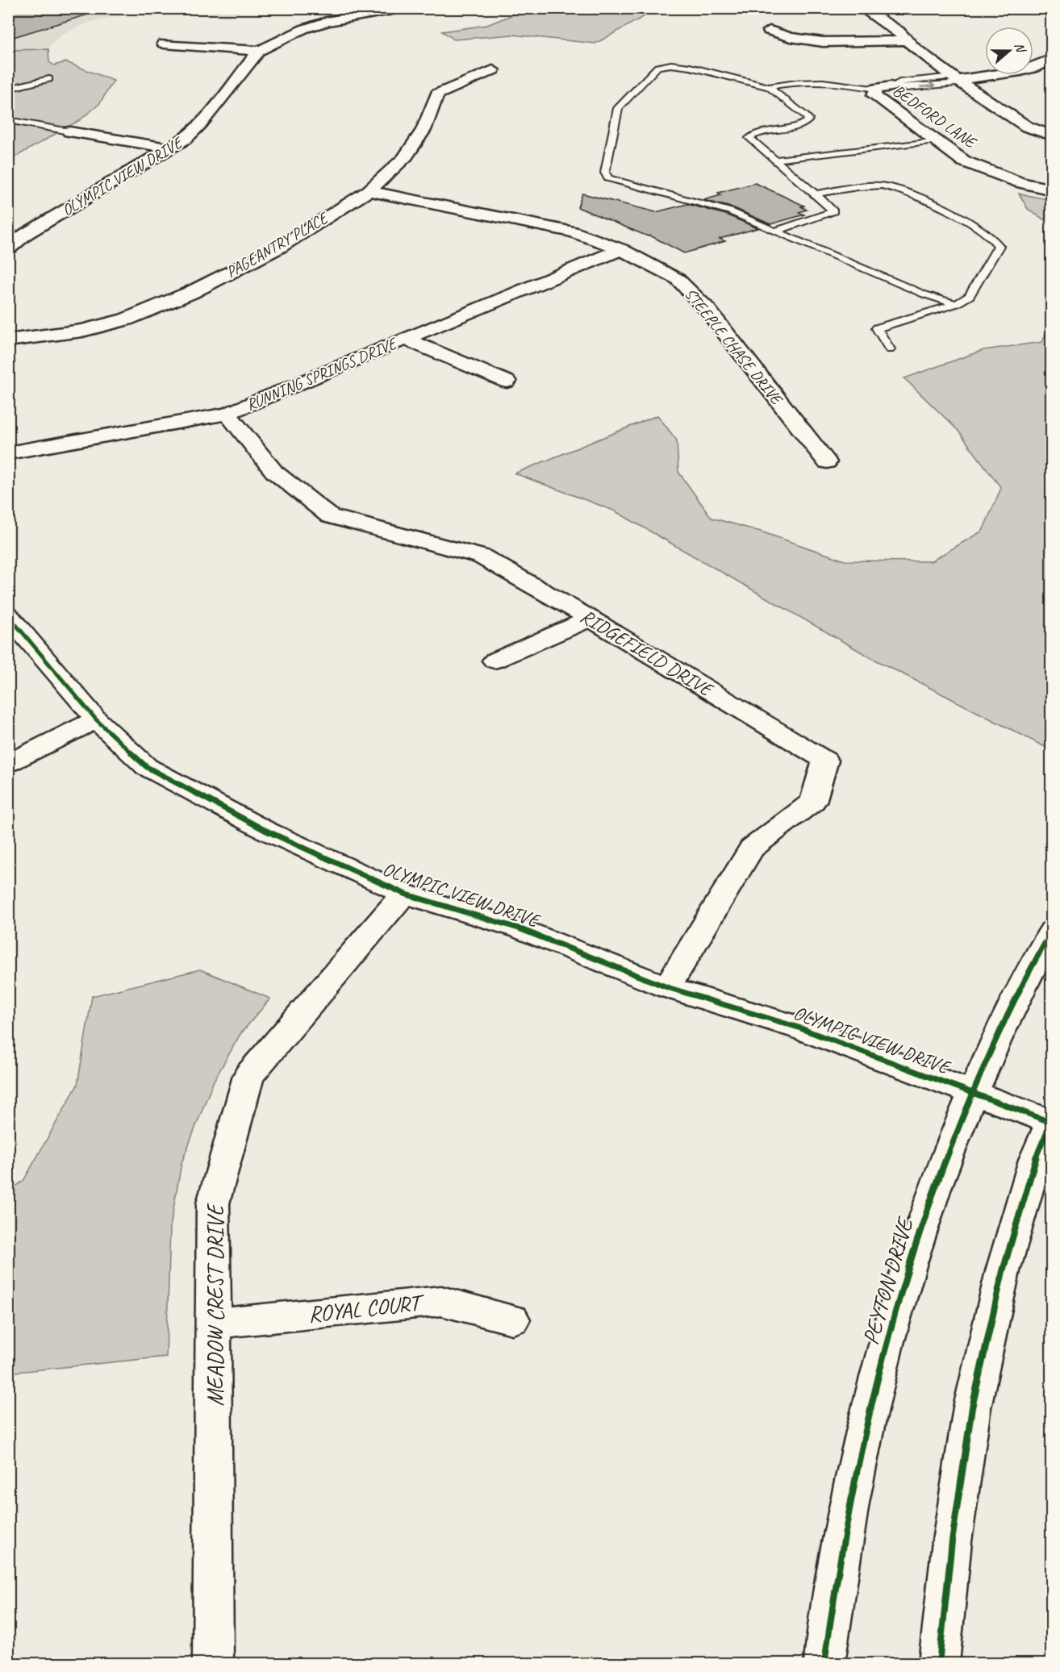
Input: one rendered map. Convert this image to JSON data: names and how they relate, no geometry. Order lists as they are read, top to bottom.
{
  "streets": {
    "street": [
      "BEDFORD LANE",
      "OLYMPIC VIEW DRIVE",
      "PAGEANTRY PLACE",
      "STEEPLE CHASE DRIVE",
      "RUNNING SPRINGS DRIVE",
      "RIDGEFIELD DRIVE",
      "PEYTON DRIVE",
      "MEADOW CREST DRIVE",
      "ROYAL COURT"
    ]
  },
  "crossings": [
    ["OLYMPIC VIEW DRIVE", "RIDGEFIELD DRIVE"],
    ["OLYMPIC VIEW DRIVE", "PEYTON DRIVE"],
    ["OLYMPIC VIEW DRIVE", "MEADOW CREST DRIVE"],
    ["PAGEANTRY PLACE", "STEEPLE CHASE DRIVE"],
    ["STEEPLE CHASE DRIVE", "RUNNING SPRINGS DRIVE"],
    ["RUNNING SPRINGS DRIVE", "RIDGEFIELD DRIVE"],
    ["MEADOW CREST DRIVE", "ROYAL COURT"]
  ],
  "north": "right"
}
